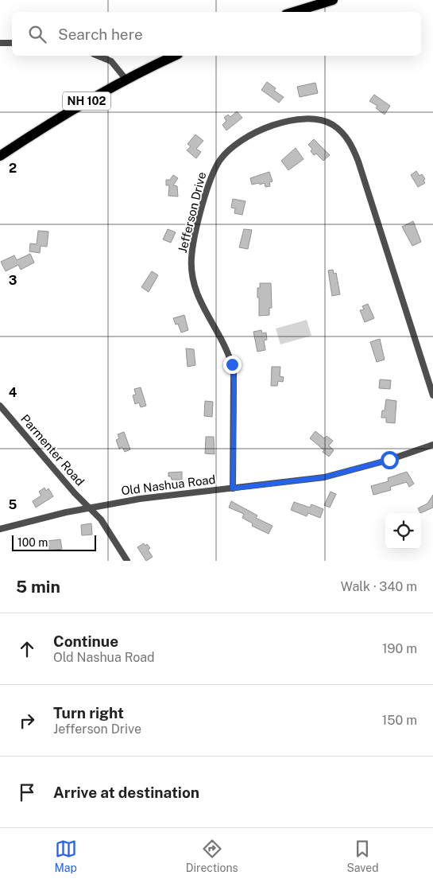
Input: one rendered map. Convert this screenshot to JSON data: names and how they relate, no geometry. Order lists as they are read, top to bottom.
{
  "streets": {
    "main road": ["NH 102"],
    "street": ["Jefferson Drive", "Parmenter Road", "Old Nashua Road"]
  },
  "crossings": [
    ["Jefferson Drive", "Old Nashua Road"],
    ["Parmenter Road", "Old Nashua Road"]
  ],
  "scale_bar": "100 m",
  "page": {
    "search": "Search here",
    "scale": "100 m",
    "heading": ["5 min", "Walk · 340 m"],
    "list": [
      ["Continue", "Old Nashua Road", "190 m"],
      ["Turn right", "Jefferson Drive", "150 m"],
      "Arrive at destination"
    ],
    "nav": ["Map", "Directions", "Saved"]
  },
  "grid": {
    "rows": [
      "2",
      "3",
      "4",
      "5"
    ]
  }
}
